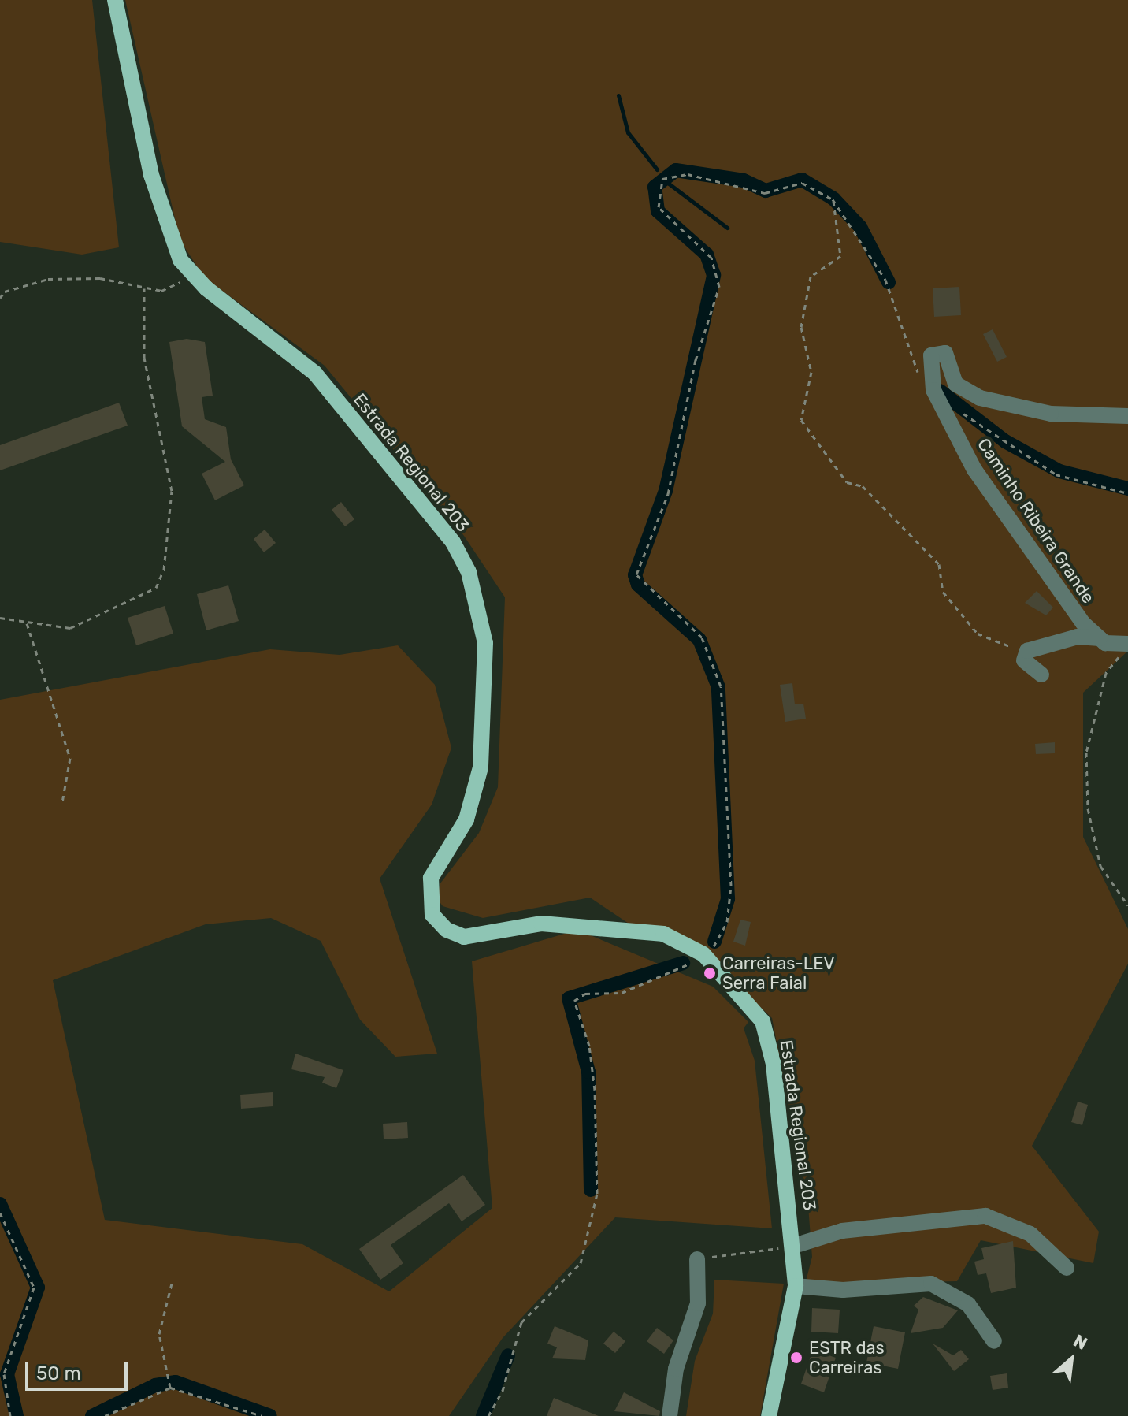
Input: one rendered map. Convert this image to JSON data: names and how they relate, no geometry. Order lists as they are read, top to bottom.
{
  "streets": {
    "main road": ["Estrada Regional 203"],
    "street": ["Caminho Ribeira Grande"]
  },
  "places": ["Carreiras-LEV Serra Faial", "ESTR das Carreiras"],
  "scale_bar": "50 m",
  "north": "top right"
}
